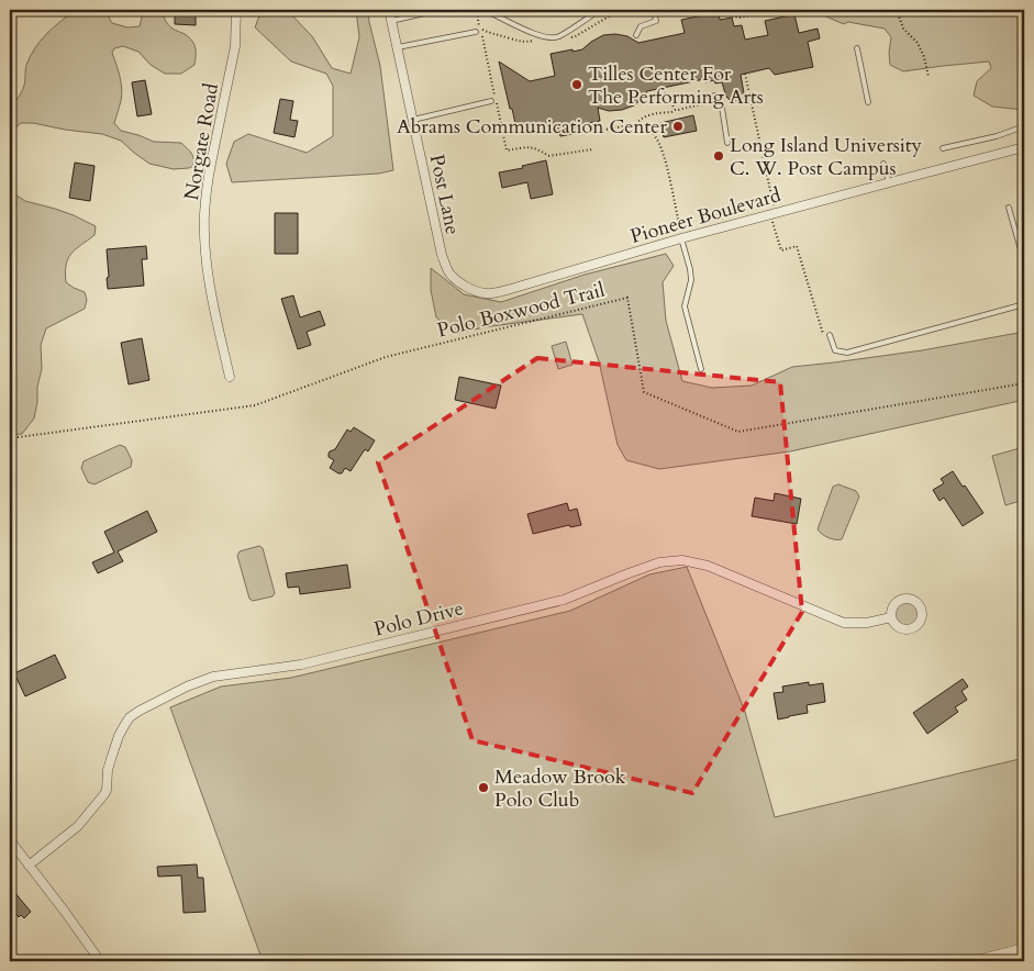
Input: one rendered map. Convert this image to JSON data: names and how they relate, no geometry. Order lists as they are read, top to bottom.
{
  "streets": {
    "street": [
      "Norgate Road",
      "Post Lane",
      "Pioneer Boulevard",
      "Polo Drive"
    ],
    "path": ["Polo Boxwood Trail"]
  },
  "crossings": [
    ["Post Lane", "Pioneer Boulevard"]
  ],
  "places": [
    "Tilles Center For The Performing Arts",
    "Abrams Communication Center",
    "Long Island University C. W. Post Campus",
    "Meadow Brook Polo Club"
  ]
}
